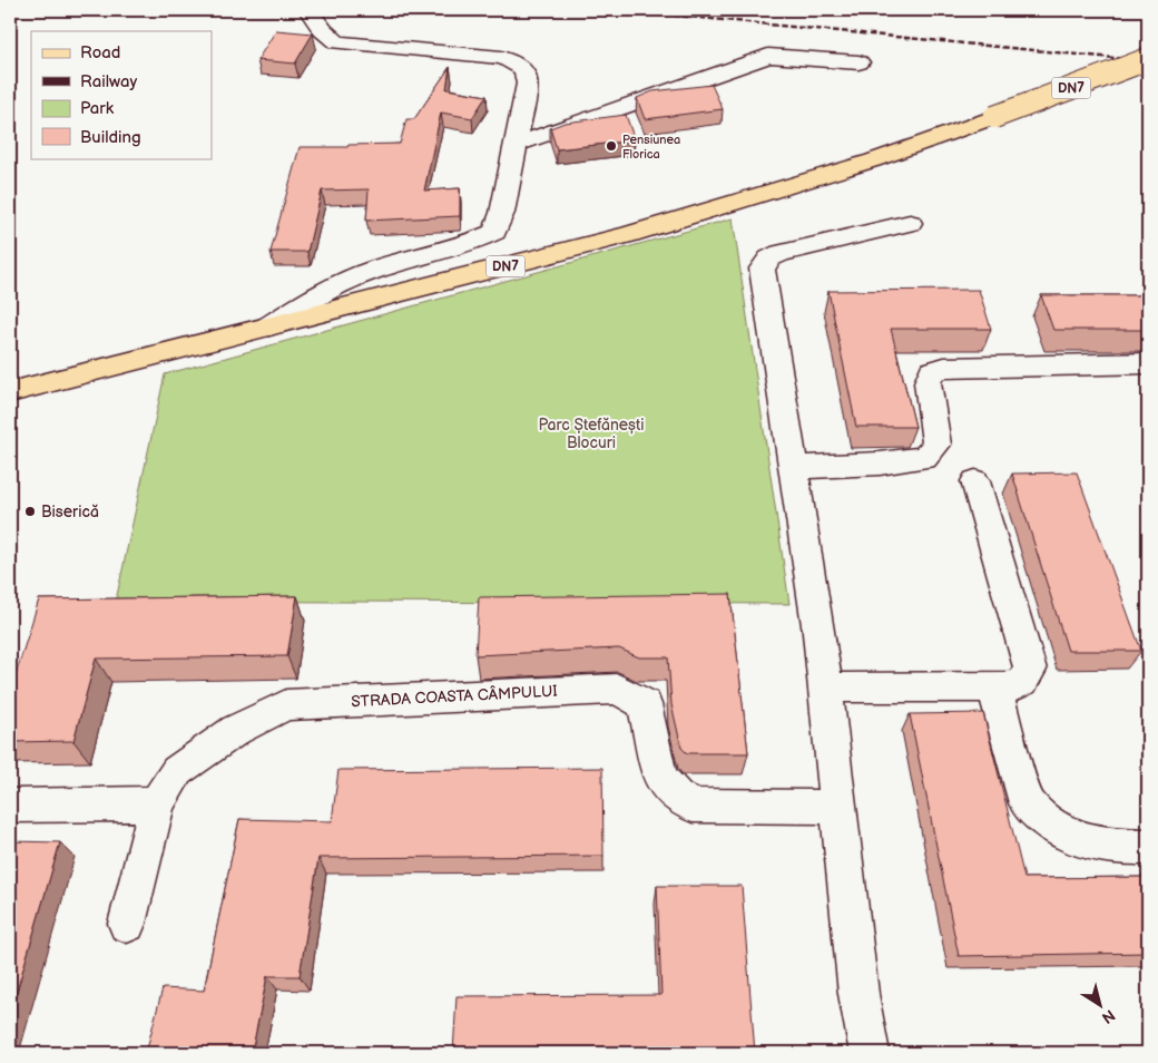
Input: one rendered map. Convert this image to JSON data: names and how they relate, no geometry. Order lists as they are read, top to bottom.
{
  "streets": {
    "main road": ["DN7"],
    "street": ["STRADA COASTA CÂMPULUI"]
  },
  "parks": ["Parc Ștefănești Blocuri"],
  "places": ["Pensiunea Florica", "Biserică"],
  "legend": [
    "Road",
    "Railway",
    "Park",
    "Building"
  ],
  "north": "bottom right"
}
